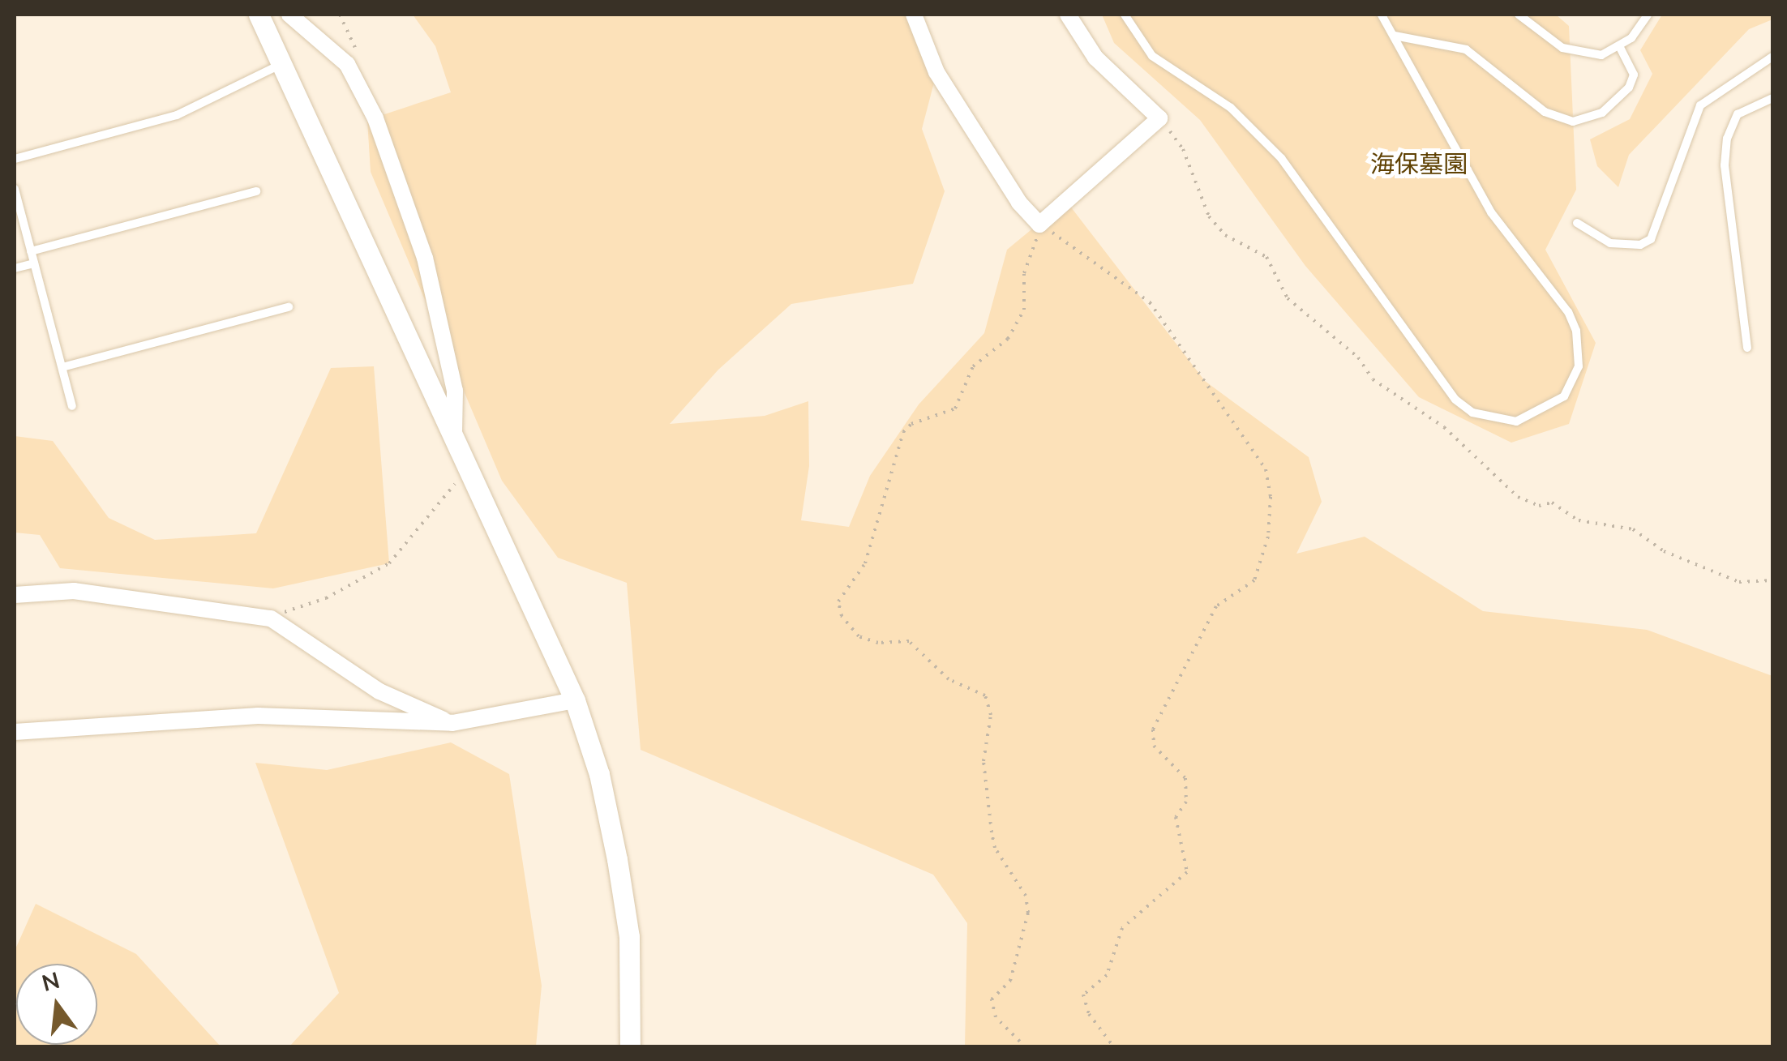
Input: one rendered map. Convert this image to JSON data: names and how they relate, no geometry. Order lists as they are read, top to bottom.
{
  "parks": ["海保墓園"],
  "north": "top"
}
